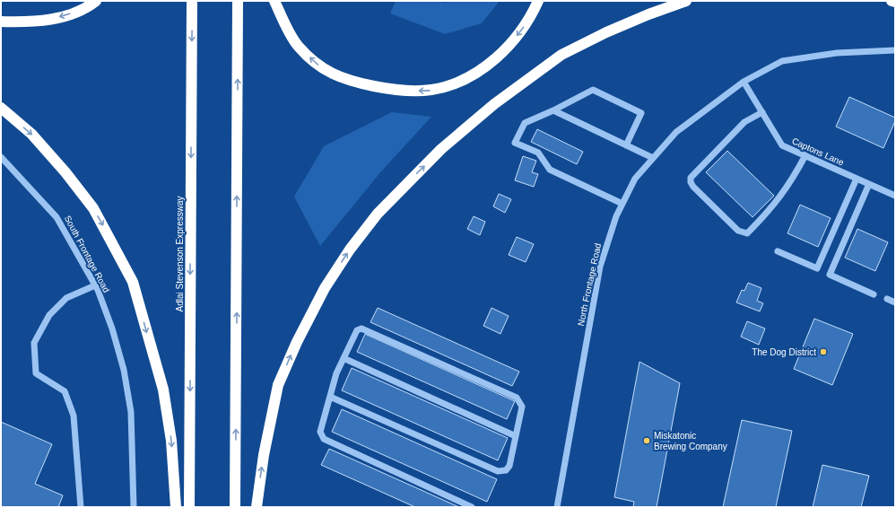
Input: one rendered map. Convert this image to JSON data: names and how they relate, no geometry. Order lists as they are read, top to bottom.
{
  "streets": {
    "highway": ["Adlai Stevenson Expressway"],
    "street": ["Captons Lane", "South Frontage Road", "North Frontage Road"]
  },
  "crossings": [
    ["Captons Lane", "North Frontage Road"]
  ],
  "places": ["The Dog District", "Miskatonic Brewing Company"]
}
